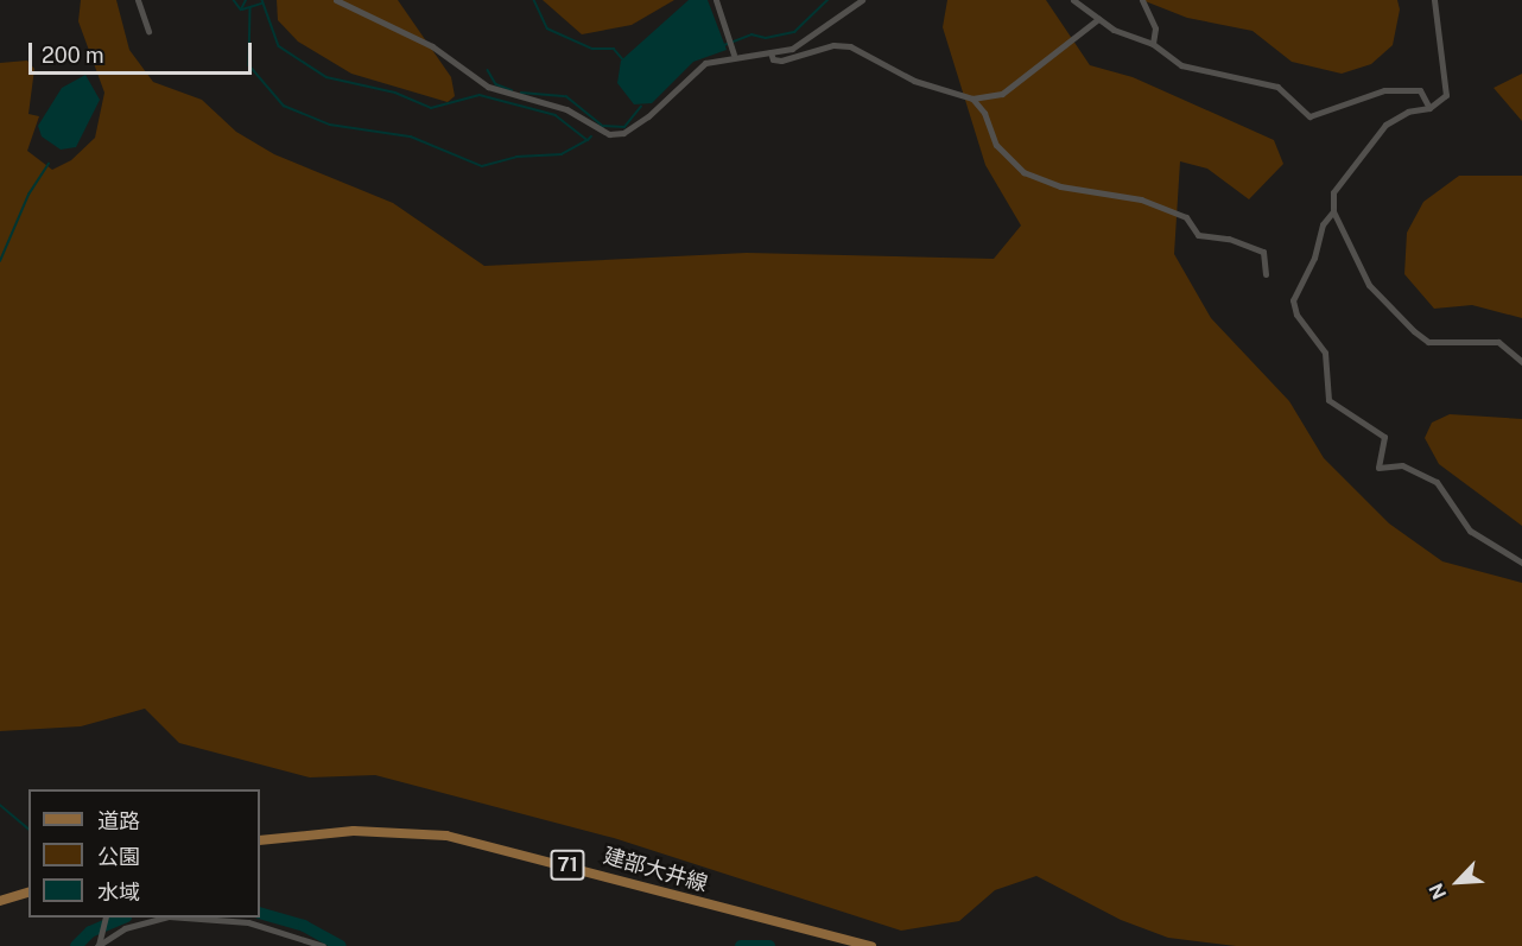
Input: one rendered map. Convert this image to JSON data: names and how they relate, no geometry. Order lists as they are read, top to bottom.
{
  "streets": {
    "main road": ["71", "建部大井線"]
  },
  "legend": ["道路", "公園", "水域"],
  "scale_bar": "200 m",
  "north": "bottom left"
}
